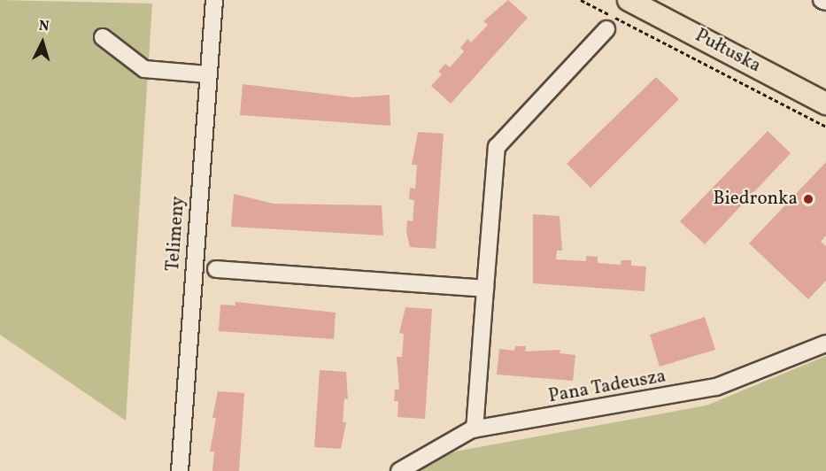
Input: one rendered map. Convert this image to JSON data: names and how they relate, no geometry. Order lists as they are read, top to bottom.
{
  "streets": {
    "main road": ["Pułtuska"],
    "street": ["Telimeny", "Pana Tadeusza"]
  },
  "places": ["Biedronka"],
  "north": "top"
}
